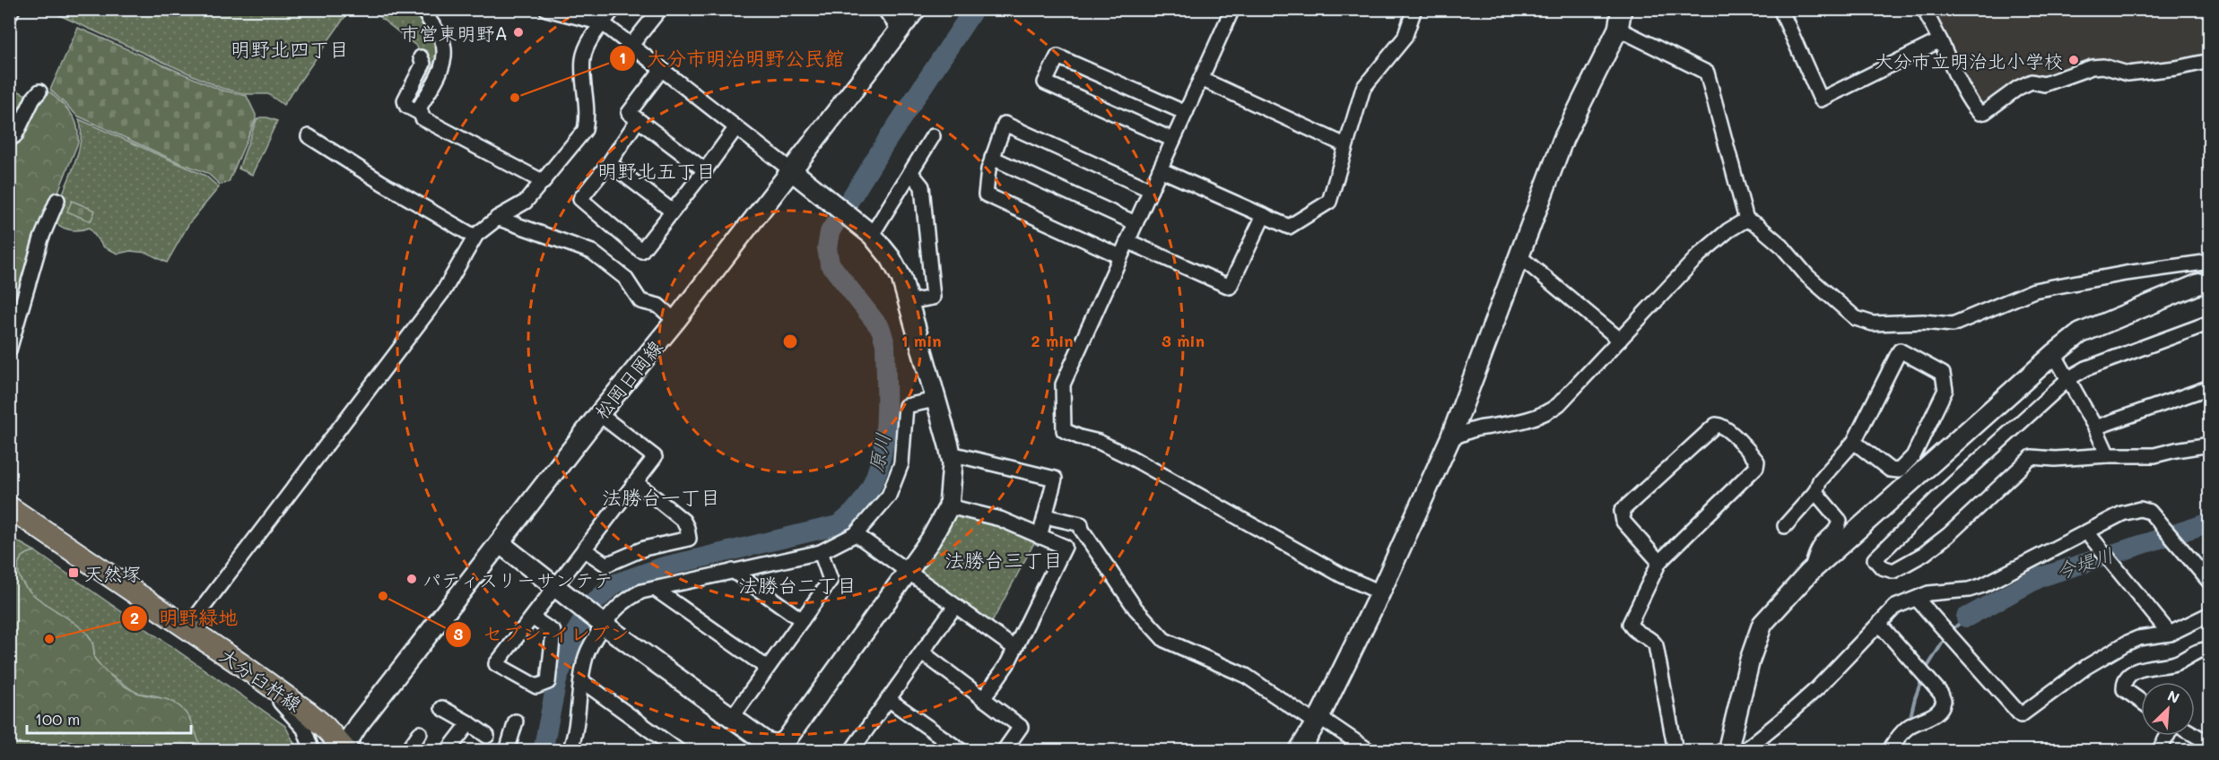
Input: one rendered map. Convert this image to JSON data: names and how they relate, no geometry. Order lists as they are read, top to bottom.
{
  "streets": {
    "main road": ["大分臼杵線"],
    "street": ["松岡日岡線"]
  },
  "crossings": [
    ["松岡日岡線", "大分臼杵線"]
  ],
  "districts": [
    "明野北四丁目",
    "明野北五丁目",
    "法勝台一丁目",
    "法勝台三丁目",
    "法勝台二丁目"
  ],
  "water": ["原川", "今堤川"],
  "places": {
    "other": [
      "市営東明野A",
      "大分市立明治北小学校",
      "大分市明治明野公民館",
      "パティスリーサンテテ",
      "セブン-イレブン",
      "明野緑地"
    ],
    "transit": ["天然塚"]
  },
  "scale_bar": "100 m",
  "north": "top right",
  "rings": ["1 min", "2 min", "3 min"]
}
